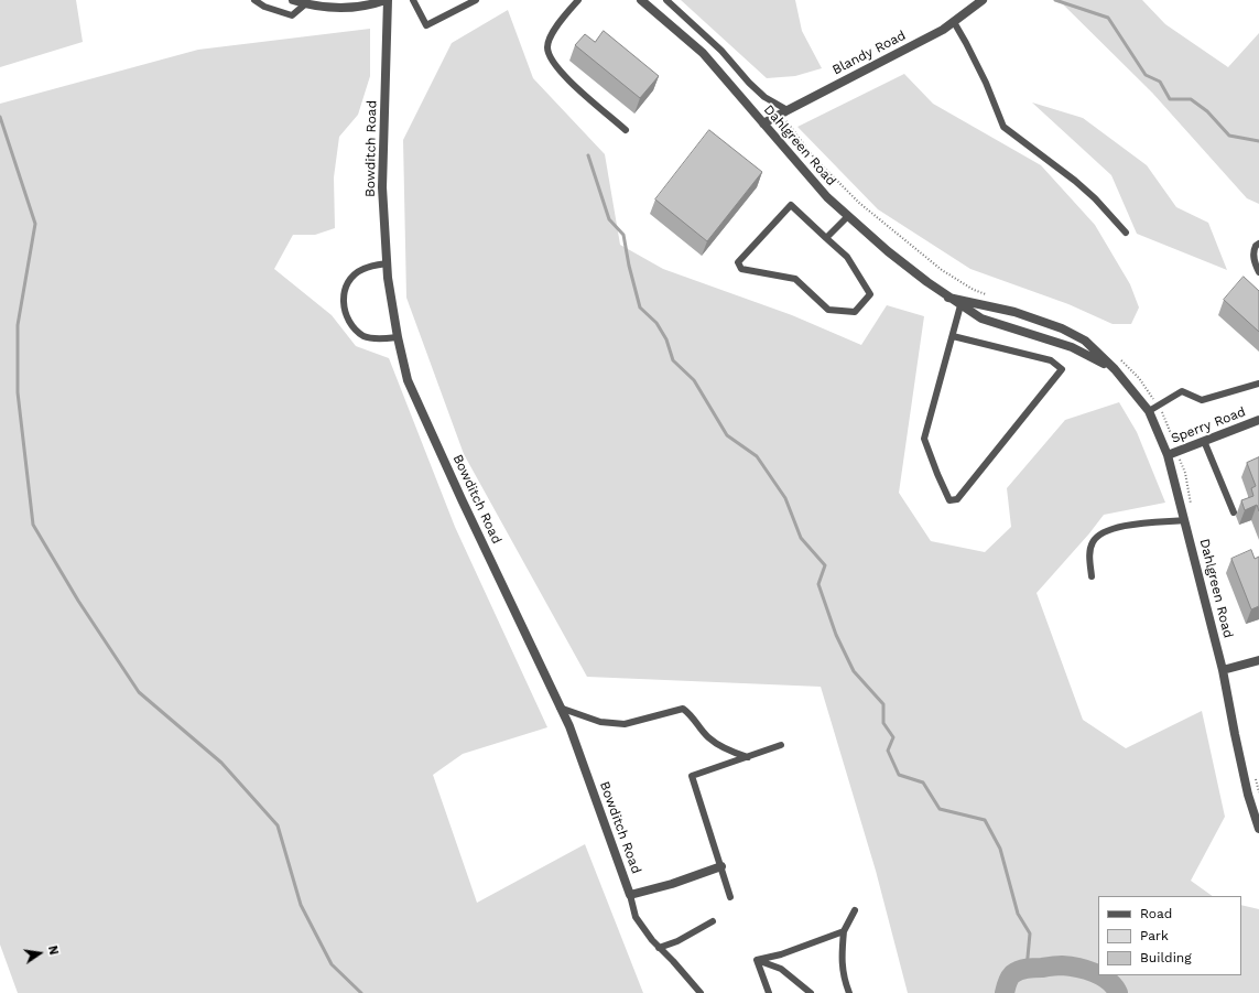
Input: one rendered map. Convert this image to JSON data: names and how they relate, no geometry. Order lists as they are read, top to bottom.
{
  "streets": {
    "street": [
      "Blandy Road",
      "Dahlgreen Road",
      "Bowditch Road",
      "Sperry Road"
    ]
  },
  "crossings": [
    ["Blandy Road", "Dahlgreen Road"],
    ["Dahlgreen Road", "Sperry Road"]
  ],
  "legend": ["Road", "Park", "Building"],
  "north": "right"
}
